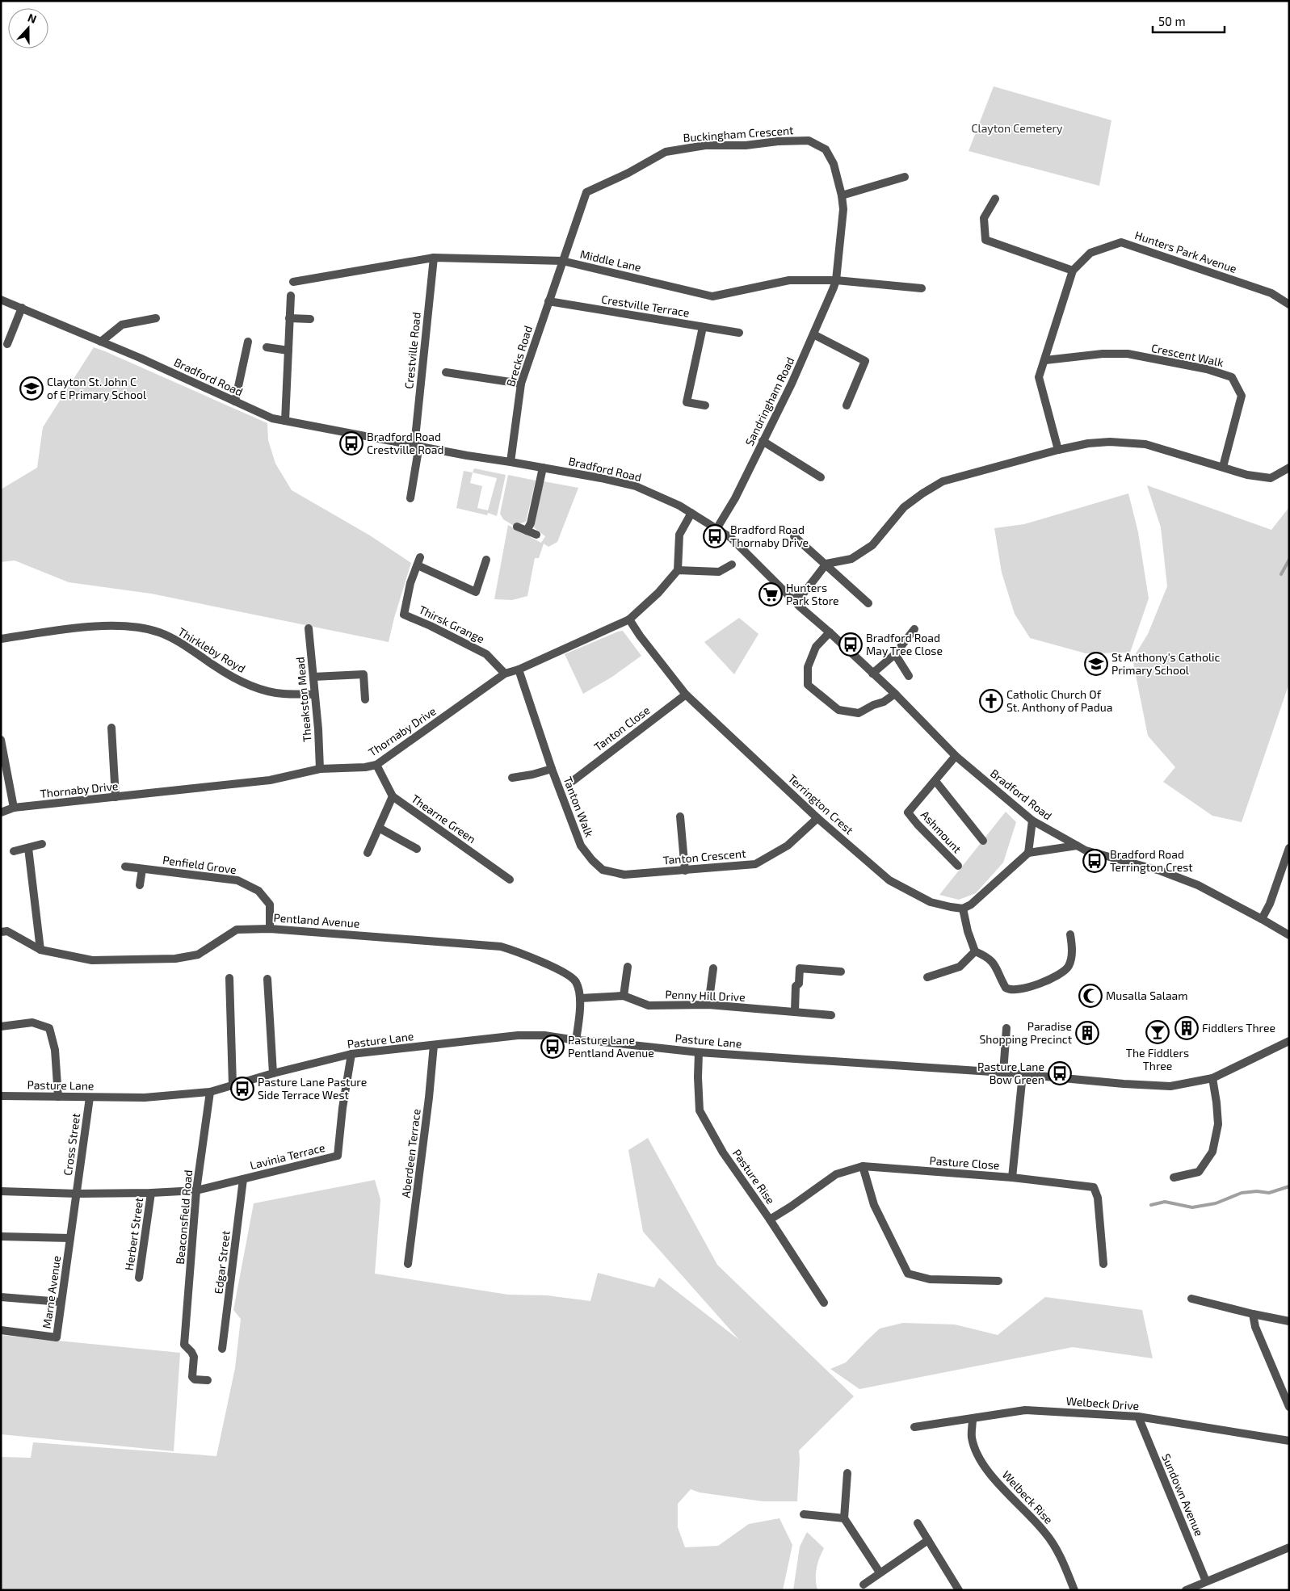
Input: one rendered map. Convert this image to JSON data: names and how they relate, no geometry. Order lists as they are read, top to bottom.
{
  "streets": {
    "street": [
      "Buckingham Crescent",
      "Hunters Park Avenue",
      "Middle Lane",
      "Crestville Terrace",
      "Crestville Road",
      "Crescent Walk",
      "Brecks Road",
      "Bradford Road",
      "Sandringham Road",
      "Thirsk Grange",
      "Thirkleby Royd",
      "Theakston Mead",
      "Tanton Close",
      "Thornaby Drive",
      "Terrington Crest",
      "Tanton Walk",
      "Thearne Green",
      "Ashmount",
      "Tanton Crescent",
      "Penfield Grove",
      "Pentland Avenue",
      "Penny Hill Drive",
      "Pasture Lane",
      "Cross Street",
      "Aberdeen Terrace",
      "Lavinia Terrace",
      "Pasture Close",
      "Pasture Rise",
      "Beaconsfield Road",
      "Herbert Street",
      "Edgar Street",
      "Marne Avenue",
      "Welbeck Drive",
      "Sundown Avenue",
      "Welbeck Rise"
    ]
  },
  "crossings": [
    ["Buckingham Crescent", "Middle Lane"],
    ["Buckingham Crescent", "Brecks Road"],
    ["Buckingham Crescent", "Sandringham Road"],
    ["Hunters Park Avenue", "Crescent Walk"],
    ["Middle Lane", "Crestville Road"],
    ["Middle Lane", "Brecks Road"],
    ["Middle Lane", "Sandringham Road"],
    ["Crestville Terrace", "Brecks Road"],
    ["Crestville Road", "Bradford Road"],
    ["Brecks Road", "Bradford Road"],
    ["Bradford Road", "Sandringham Road"],
    ["Thirsk Grange", "Thornaby Drive"],
    ["Thirkleby Royd", "Theakston Mead"],
    ["Theakston Mead", "Thornaby Drive"],
    ["Tanton Close", "Terrington Crest"],
    ["Thornaby Drive", "Terrington Crest"],
    ["Thornaby Drive", "Tanton Walk"],
    ["Thornaby Drive", "Thearne Green"],
    ["Terrington Crest", "Tanton Crescent"],
    ["Tanton Walk", "Tanton Crescent"],
    ["Penfield Grove", "Pentland Avenue"],
    ["Pentland Avenue", "Penny Hill Drive"],
    ["Pentland Avenue", "Pasture Lane"],
    ["Pasture Lane", "Cross Street"],
    ["Pasture Lane", "Aberdeen Terrace"],
    ["Pasture Lane", "Lavinia Terrace"],
    ["Pasture Lane", "Pasture Rise"],
    ["Pasture Lane", "Beaconsfield Road"],
    ["Cross Street", "Lavinia Terrace"],
    ["Cross Street", "Marne Avenue"],
    ["Lavinia Terrace", "Beaconsfield Road"],
    ["Lavinia Terrace", "Herbert Street"],
    ["Lavinia Terrace", "Edgar Street"],
    ["Lavinia Terrace", "Marne Avenue"],
    ["Pasture Close", "Pasture Rise"],
    ["Welbeck Drive", "Sundown Avenue"],
    ["Welbeck Drive", "Welbeck Rise"]
  ],
  "parks": ["Clayton Cemetery"],
  "places": {
    "school or university": ["Clayton St. John C of E Primary School", "St Anthony's Catholic Primary School"],
    "bus stop": [
      "Bradford Road Crestville Road",
      "Bradford Road Thornaby Drive",
      "Bradford Road May Tree Close",
      "Bradford Road Terrington Crest",
      "Pasture Lane Pentland Avenue",
      "Pasture Lane Bow Green",
      "Pasture Lane Pasture Side Terrace West"
    ],
    "supermarket": ["Hunters Park Store"],
    "church": ["Catholic Church Of St. Anthony of Padua"],
    "mosque": ["Musalla Salaam"],
    "building": ["Fiddlers Three", "Paradise Shopping Precinct"],
    "bar": ["The Fiddlers Three"]
  },
  "scale_bar": "50 m",
  "north": "top"
}
